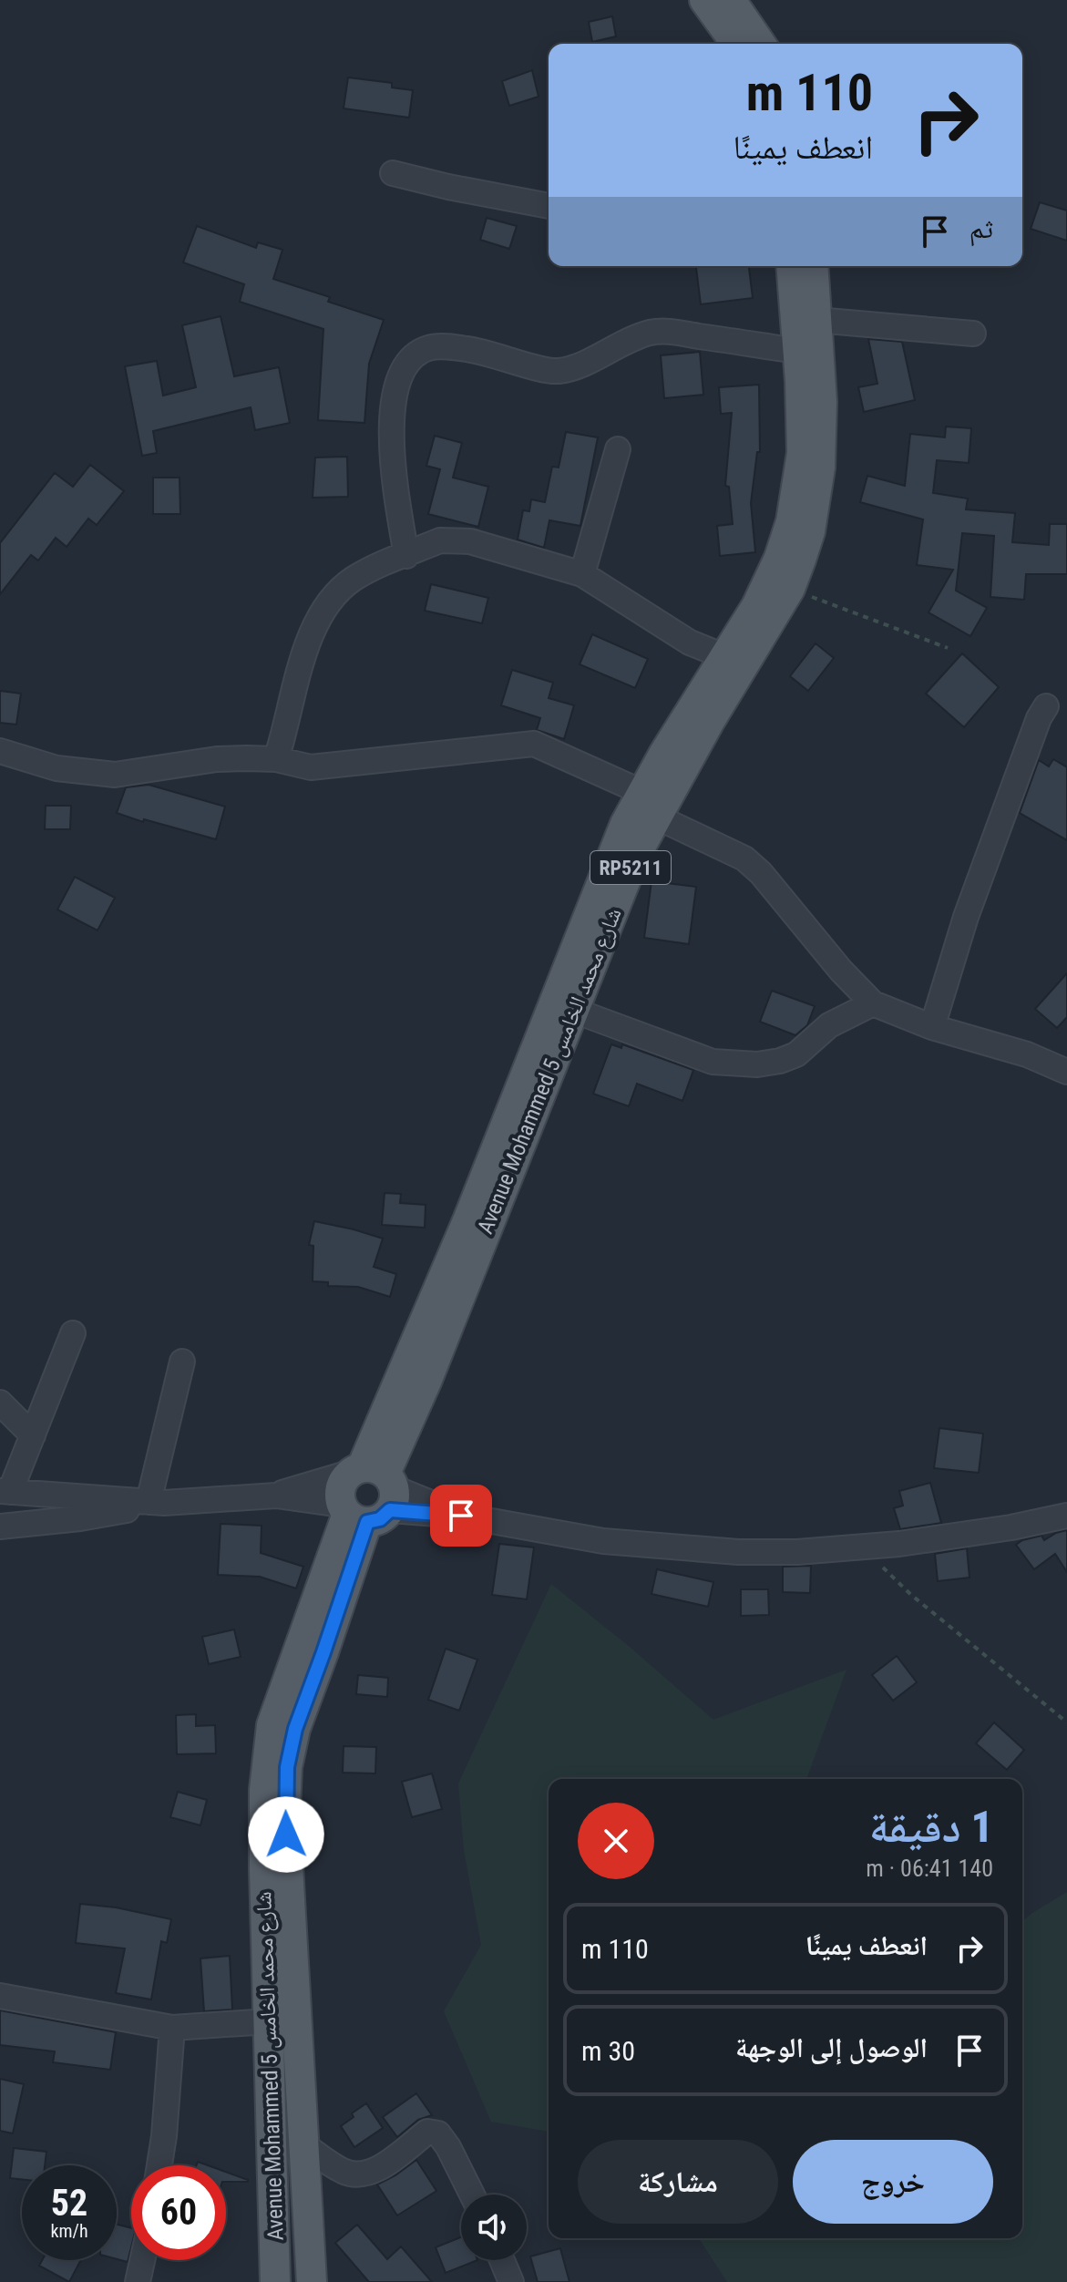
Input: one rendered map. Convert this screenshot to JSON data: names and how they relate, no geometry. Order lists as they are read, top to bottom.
{
  "streets": {
    "main road": ["RP5211", "Avenue Mohammed 5 شارع محمد الخامس"]
  },
  "page": {
    "turn": ["110 m", "انعطف يمينًا"],
    "then": "ثم",
    "heading": ["1 دقيقة", "140 m · 06:41"],
    "list": [
      {
        "name": "انعطف يمينًا",
        "value": "110 m"
      },
      {
        "name": "الوصول إلى الوجهة",
        "value": "30 m"
      }
    ],
    "buttons": ["خروج", "مشاركة"],
    "speed": "52 km/h",
    "limit": "60"
  }
}
